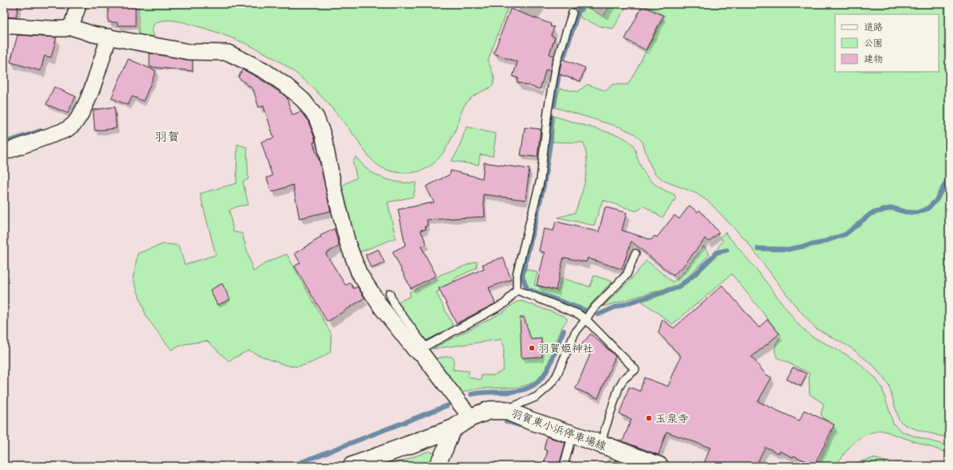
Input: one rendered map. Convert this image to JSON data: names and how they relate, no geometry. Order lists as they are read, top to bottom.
{
  "streets": {
    "main road": ["羽賀東小浜停車場線"]
  },
  "districts": ["羽賀"],
  "places": ["羽賀姫神社", "玉泉寺"],
  "legend": ["道路", "公園", "建物"]
}
